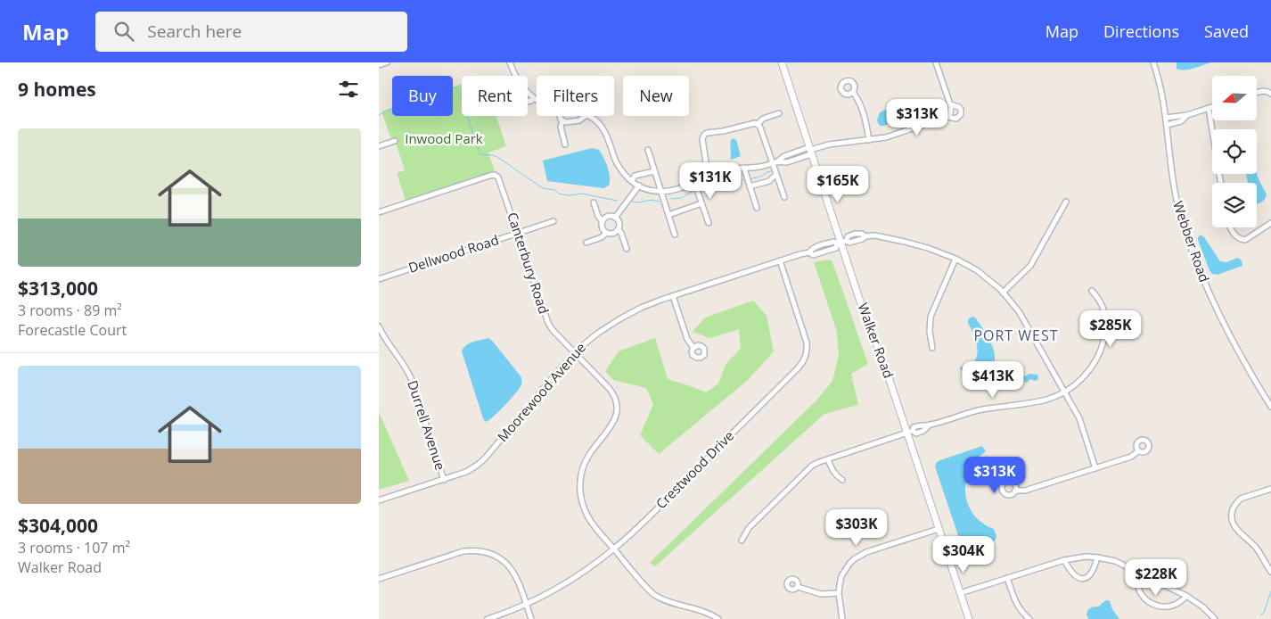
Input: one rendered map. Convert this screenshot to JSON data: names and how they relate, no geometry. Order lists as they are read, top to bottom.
{
  "streets": {
    "street": [
      "Webber Road",
      "Dellwood Road",
      "Canterbury Road",
      "Walker Road",
      "Moorewood Avenue",
      "Durrell Avenue",
      "Crestwood Drive"
    ]
  },
  "crossings": [
    ["Dellwood Road", "Canterbury Road"],
    ["Canterbury Road", "Moorewood Avenue"],
    ["Canterbury Road", "Crestwood Drive"],
    ["Walker Road", "Moorewood Avenue"],
    ["Moorewood Avenue", "Durrell Avenue"],
    ["Moorewood Avenue", "Crestwood Drive"]
  ],
  "districts": ["PORT WEST"],
  "parks": ["Inwood Park"],
  "north": "left",
  "page": {
    "header": "Map",
    "search": "Search here",
    "nav": ["Map", "Directions", "Saved"],
    "heading": "9 homes",
    "chip": [
      "Buy",
      "Rent",
      "Filters",
      "New"
    ],
    "price": [
      "$313K",
      "$131K",
      "$165K",
      "$285K",
      "$413K",
      "$313K",
      "$303K",
      "$304K",
      "$228K"
    ],
    "list": [
      {
        "name": "$313,000",
        "note": "3 rooms · 89 m² · Forecastle Court"
      },
      {
        "name": "$304,000",
        "note": "3 rooms · 107 m² · Walker Road"
      }
    ]
  }
}
